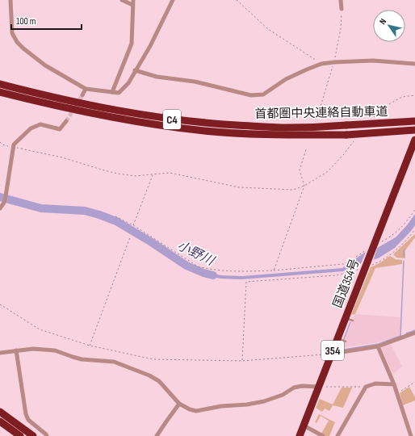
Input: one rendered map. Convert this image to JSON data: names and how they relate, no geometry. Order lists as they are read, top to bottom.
{
  "streets": {
    "highway": [
      "首都圏中央連絡自動車道",
      "C4",
      "国道354号",
      "354"
    ]
  },
  "water": ["小野川"],
  "scale_bar": "100 m",
  "north": "top left"
}
